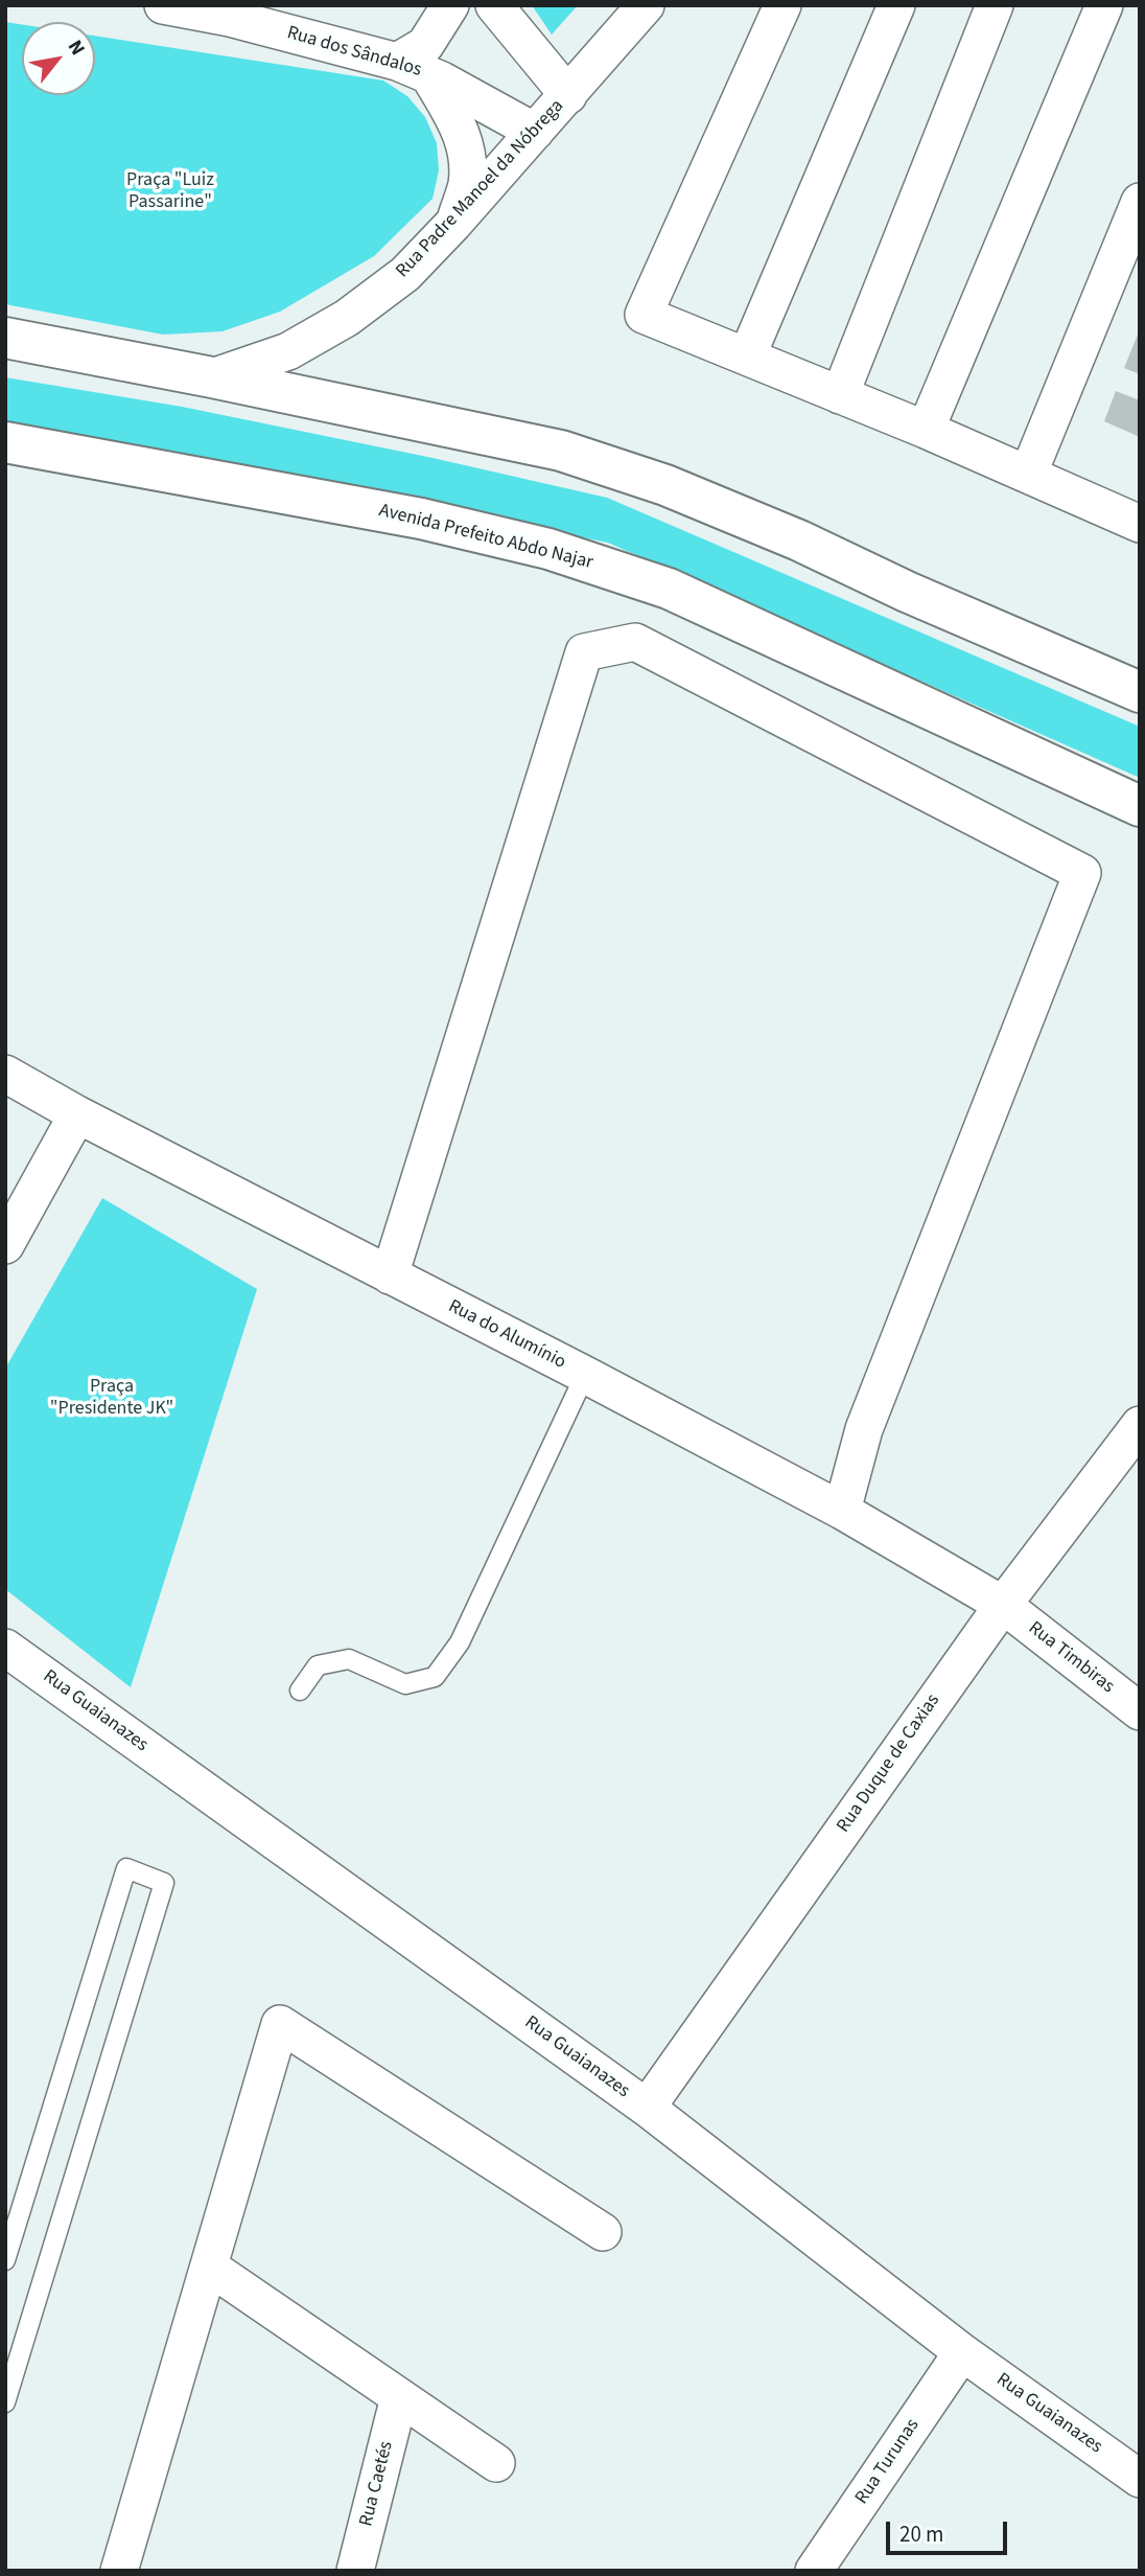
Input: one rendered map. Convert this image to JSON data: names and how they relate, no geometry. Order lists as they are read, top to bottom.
{
  "streets": {
    "main road": ["Avenida Prefeito Abdo Najar"],
    "street": [
      "Rua dos Sândalos",
      "Rua Padre Manoel da Nóbrega",
      "Rua do Alumínio",
      "Rua Timbiras",
      "Rua Guaianazes",
      "Rua Duque de Caxias",
      "Rua Turunas",
      "Rua Caetés"
    ]
  },
  "crossings": [
    ["Rua dos Sândalos", "Rua Padre Manoel da Nóbrega"],
    ["Rua do Alumínio", "Rua Timbiras"],
    ["Rua do Alumínio", "Rua Duque de Caxias"],
    ["Rua Timbiras", "Rua Duque de Caxias"],
    ["Rua Guaianazes", "Rua Duque de Caxias"],
    ["Rua Guaianazes", "Rua Turunas"]
  ],
  "parks": ["Praça \"Luiz Passarine\"", "Praça \"Presidente JK\""],
  "scale_bar": "20 m",
  "north": "top right"
}
